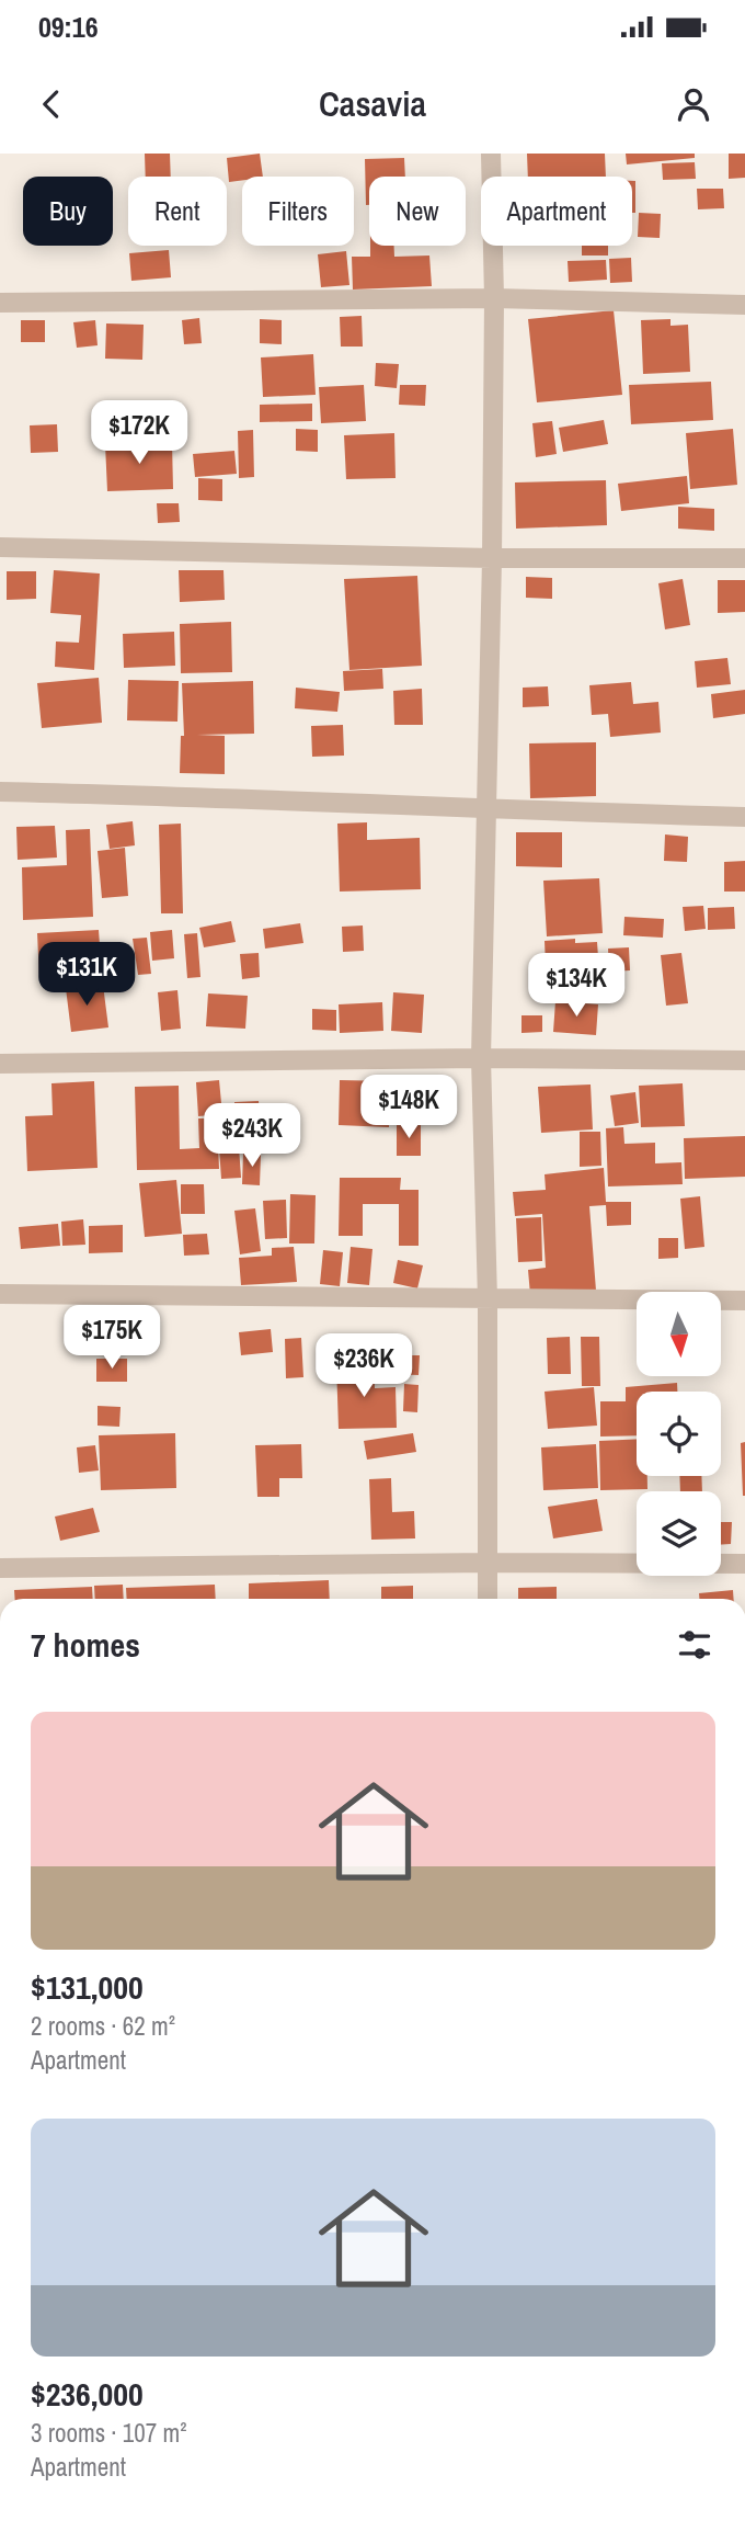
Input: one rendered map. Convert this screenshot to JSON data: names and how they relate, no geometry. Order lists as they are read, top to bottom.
{
  "north": "bottom",
  "page": {
    "status": "09:16",
    "header": "Casavia",
    "chip": [
      "Buy",
      "Rent",
      "Filters",
      "New",
      "Apartment"
    ],
    "price": [
      "$172K",
      "$131K",
      "$134K",
      "$148K",
      "$243K",
      "$175K",
      "$236K"
    ],
    "heading": "7 homes",
    "list": [
      {
        "name": "$131,000",
        "note": "2 rooms · 62 m² · Apartment"
      },
      {
        "name": "$236,000",
        "note": "3 rooms · 107 m² · Apartment"
      }
    ]
  }
}
